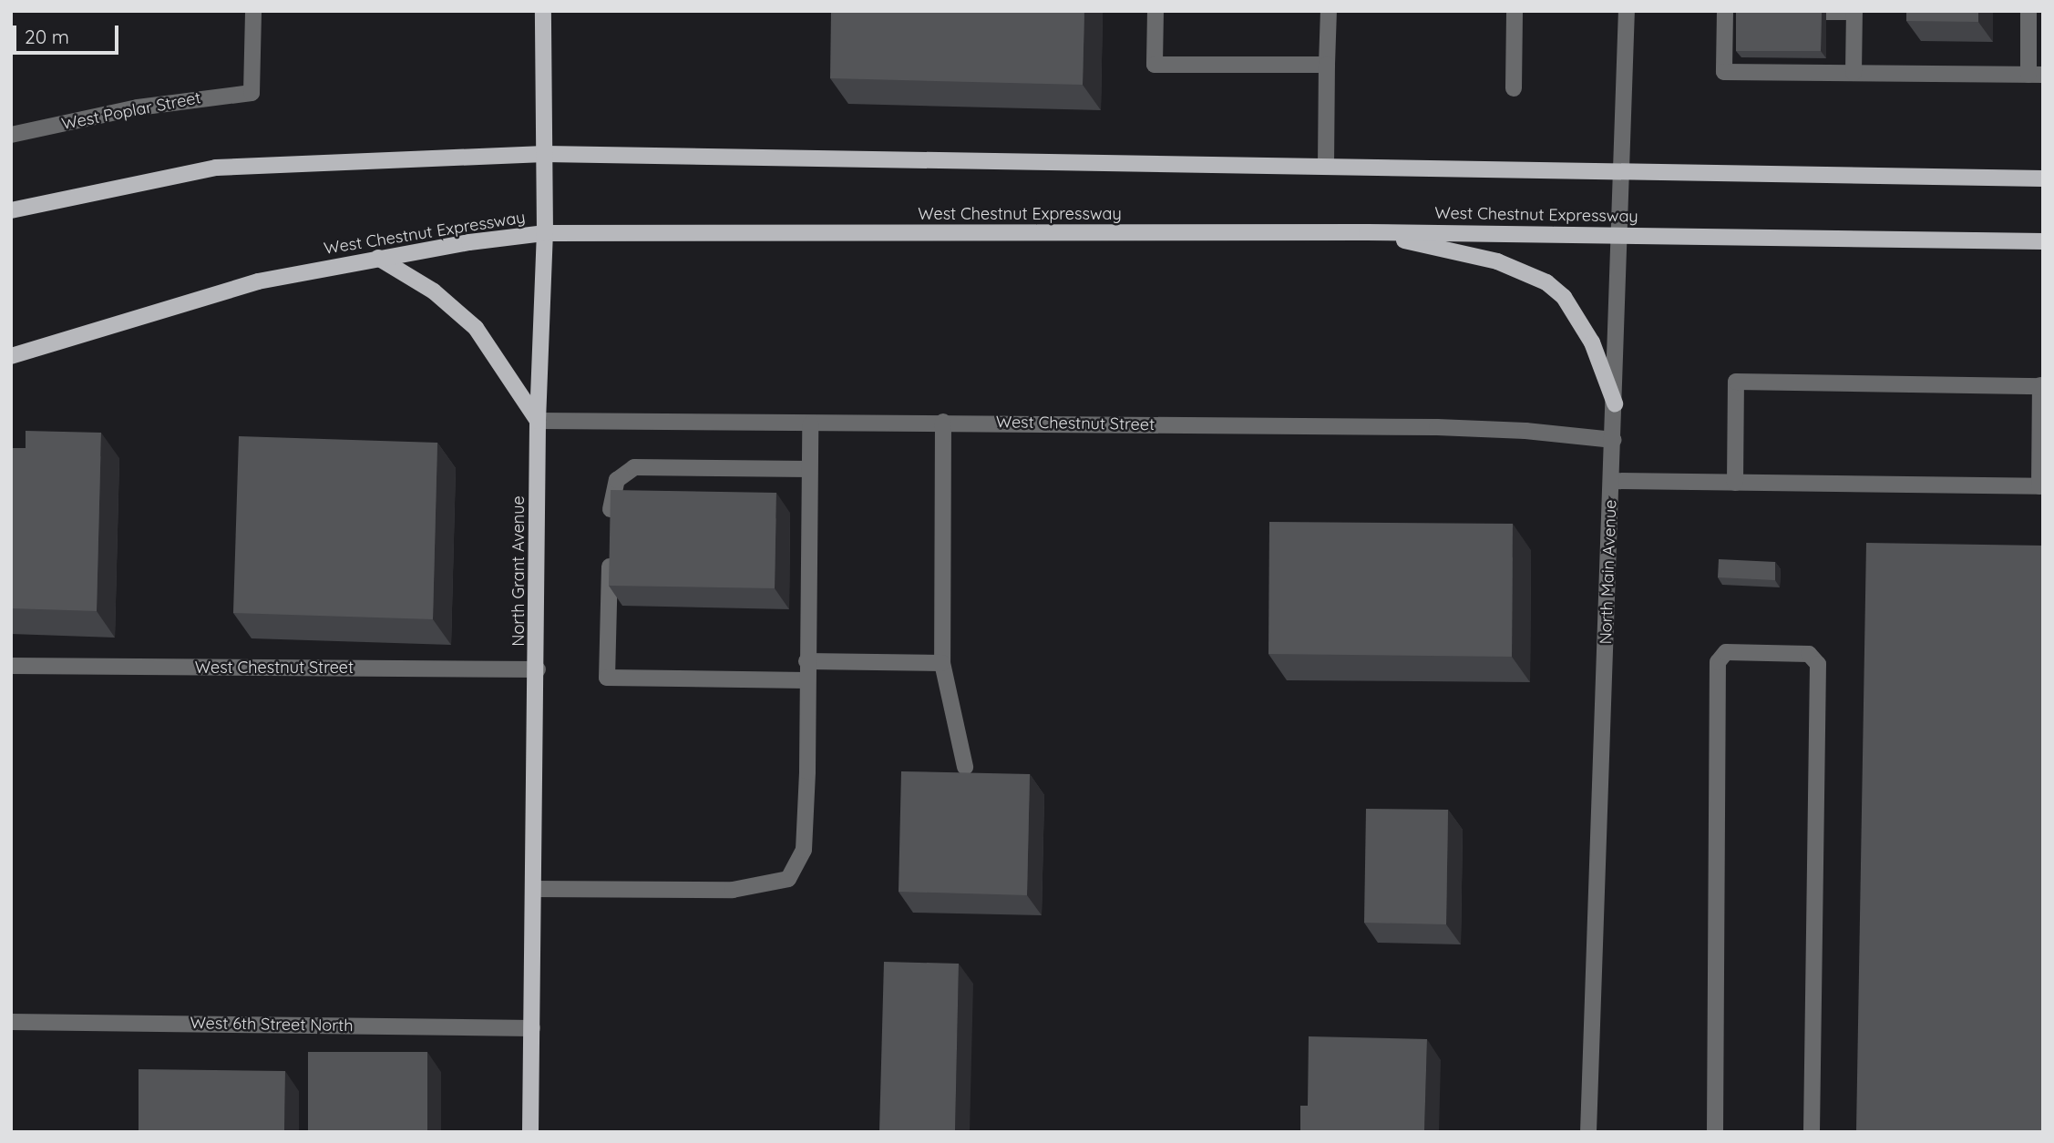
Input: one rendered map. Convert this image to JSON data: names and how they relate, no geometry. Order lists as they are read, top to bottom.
{
  "streets": {
    "main road": ["West Chestnut Expressway", "North Grant Avenue"],
    "street": [
      "West Poplar Street",
      "West Chestnut Street",
      "North Main Avenue",
      "West 6th Street North"
    ]
  },
  "crossings": [
    ["West Chestnut Expressway", "North Grant Avenue"],
    ["West Chestnut Expressway", "North Main Avenue"],
    ["West Chestnut Street", "North Grant Avenue"],
    ["West Chestnut Street", "North Main Avenue"],
    ["North Grant Avenue", "West 6th Street North"]
  ],
  "scale_bar": "20 m"
}
